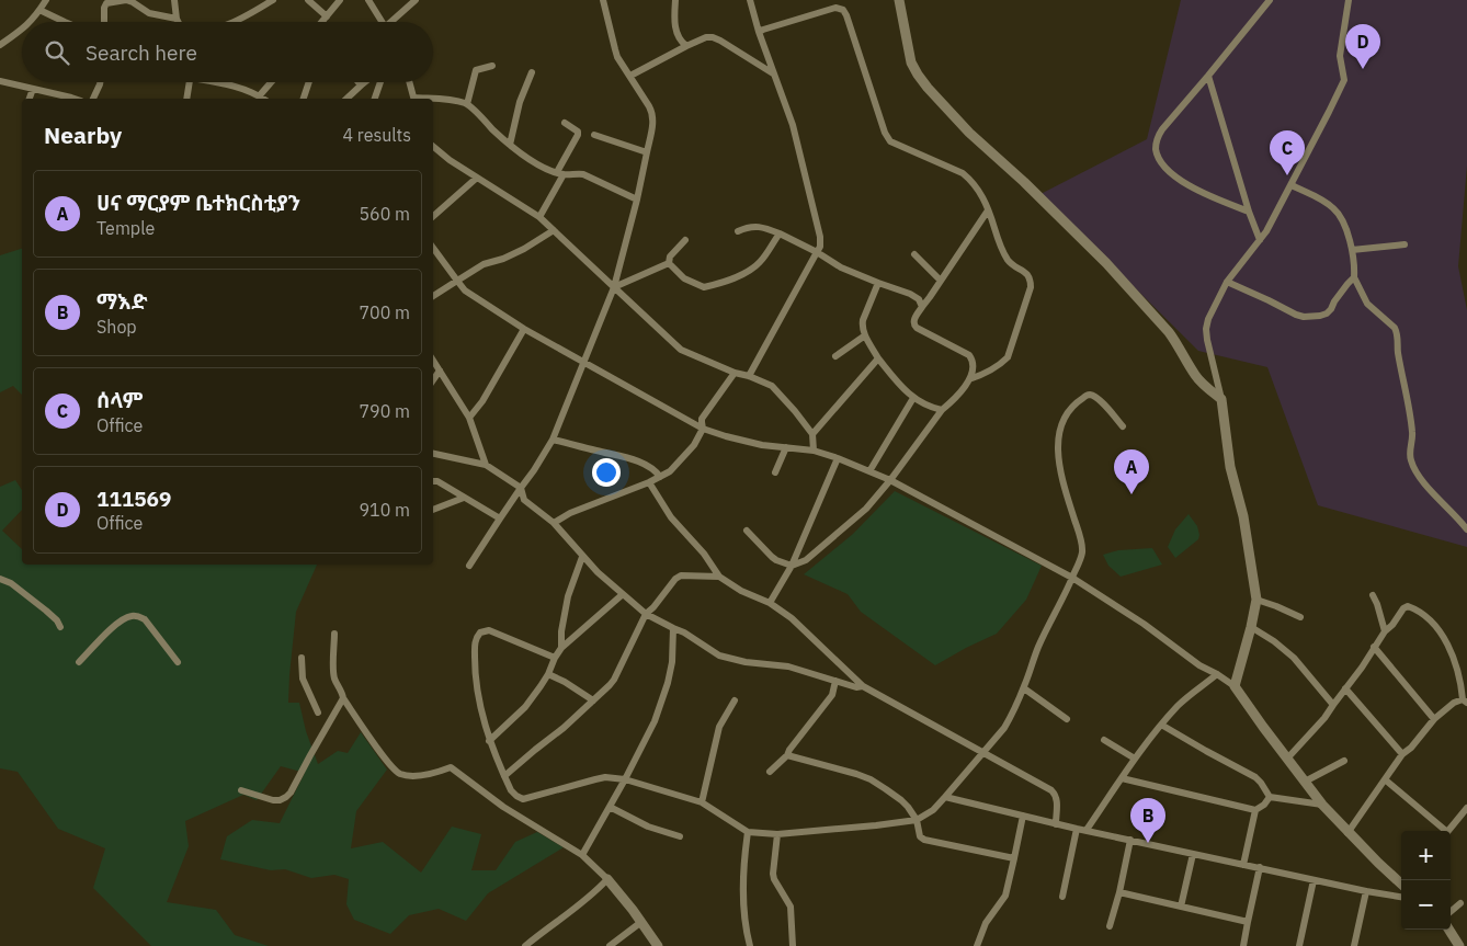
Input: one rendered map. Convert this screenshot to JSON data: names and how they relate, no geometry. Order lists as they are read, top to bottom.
{
  "page": {
    "search": "Search here",
    "pins": [
      "D",
      "C",
      "A",
      "B"
    ],
    "heading": ["Nearby", "4 results"],
    "list": [
      {
        "mark": "A",
        "name": "ሀና ማርያም ቤተክርስቲያን",
        "note": "Temple",
        "value": "560 m"
      },
      {
        "mark": "B",
        "name": "ማእድ",
        "note": "Shop",
        "value": "700 m"
      },
      {
        "mark": "C",
        "name": "ሰላም",
        "note": "Office",
        "value": "790 m"
      },
      {
        "mark": "D",
        "name": "111569",
        "note": "Office",
        "value": "910 m"
      }
    ],
    "map_buttons": ["+", "−"]
  }
}
